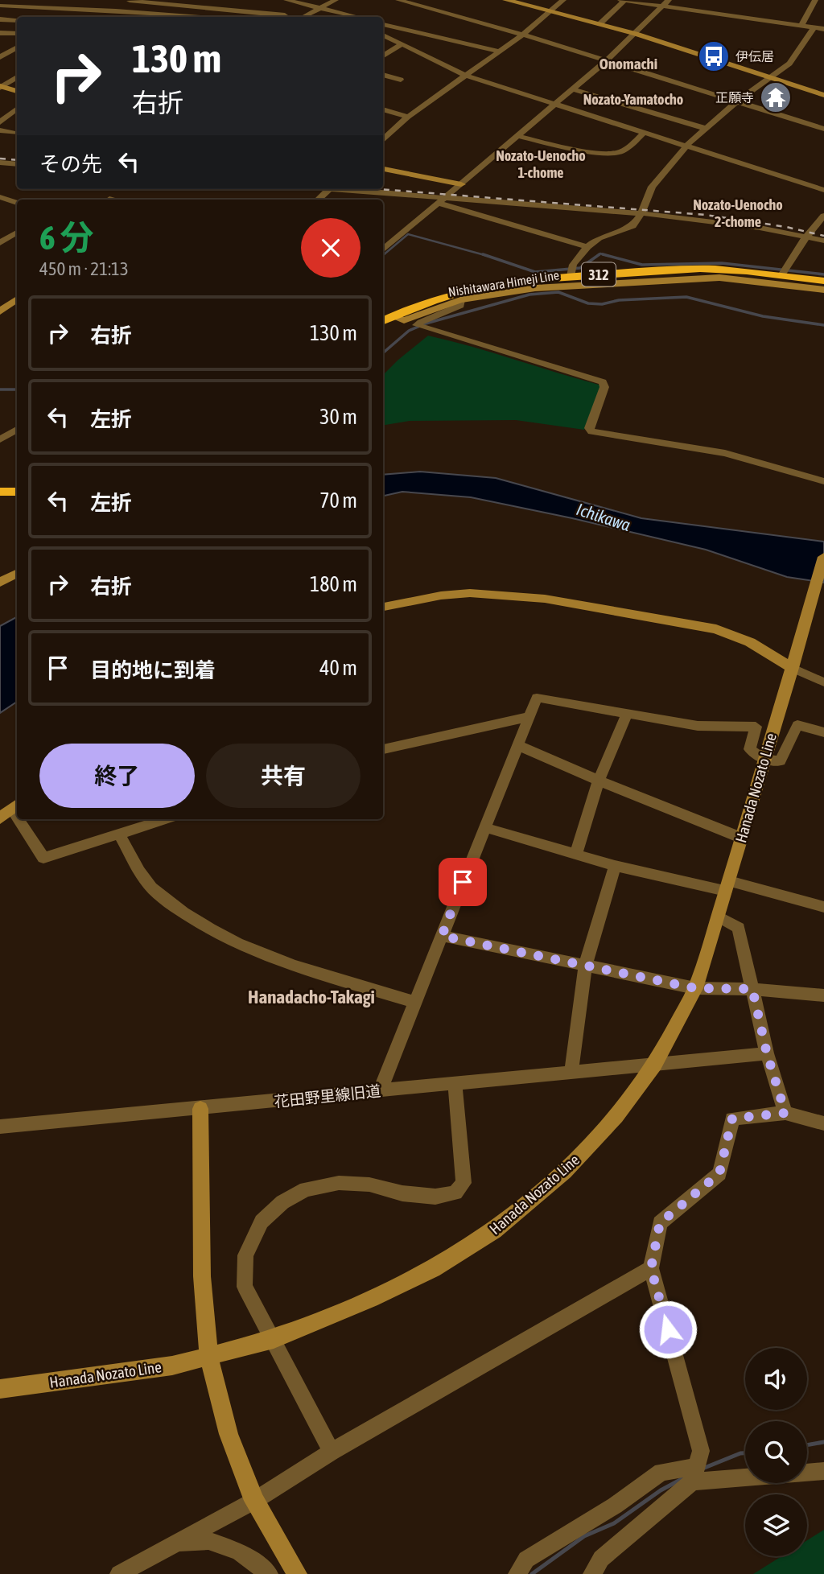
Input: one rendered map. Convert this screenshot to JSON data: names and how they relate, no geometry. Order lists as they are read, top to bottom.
{
  "streets": {
    "highway": ["312"],
    "main road": ["Nishitawara Himeji Line", "Hanada Nozato Line"],
    "street": ["花田野里線旧道"]
  },
  "crossings": [
    ["312", "Nishitawara Himeji Line"],
    ["Hanada Nozato Line", "花田野里線旧道"]
  ],
  "districts": [
    "Onomachi",
    "Nozato-Yamatocho",
    "Nozato-Uenocho 1-chome",
    "Nozato-Uenocho 2-chome",
    "Hanadacho-Takagi"
  ],
  "water": ["Ichikawa"],
  "places": {
    "bus stop": ["伊伝居"],
    "temple": ["正願寺"]
  },
  "page": {
    "turn": ["130 m", "右折"],
    "then": "その先",
    "heading": ["6 分", "450 m · 21:13"],
    "list": [
      {
        "name": "右折",
        "value": "130 m"
      },
      {
        "name": "左折",
        "value": "30 m"
      },
      {
        "name": "左折",
        "value": "70 m"
      },
      {
        "name": "右折",
        "value": "180 m"
      },
      {
        "name": "目的地に到着",
        "value": "40 m"
      }
    ],
    "buttons": ["終了", "共有"]
  }
}
